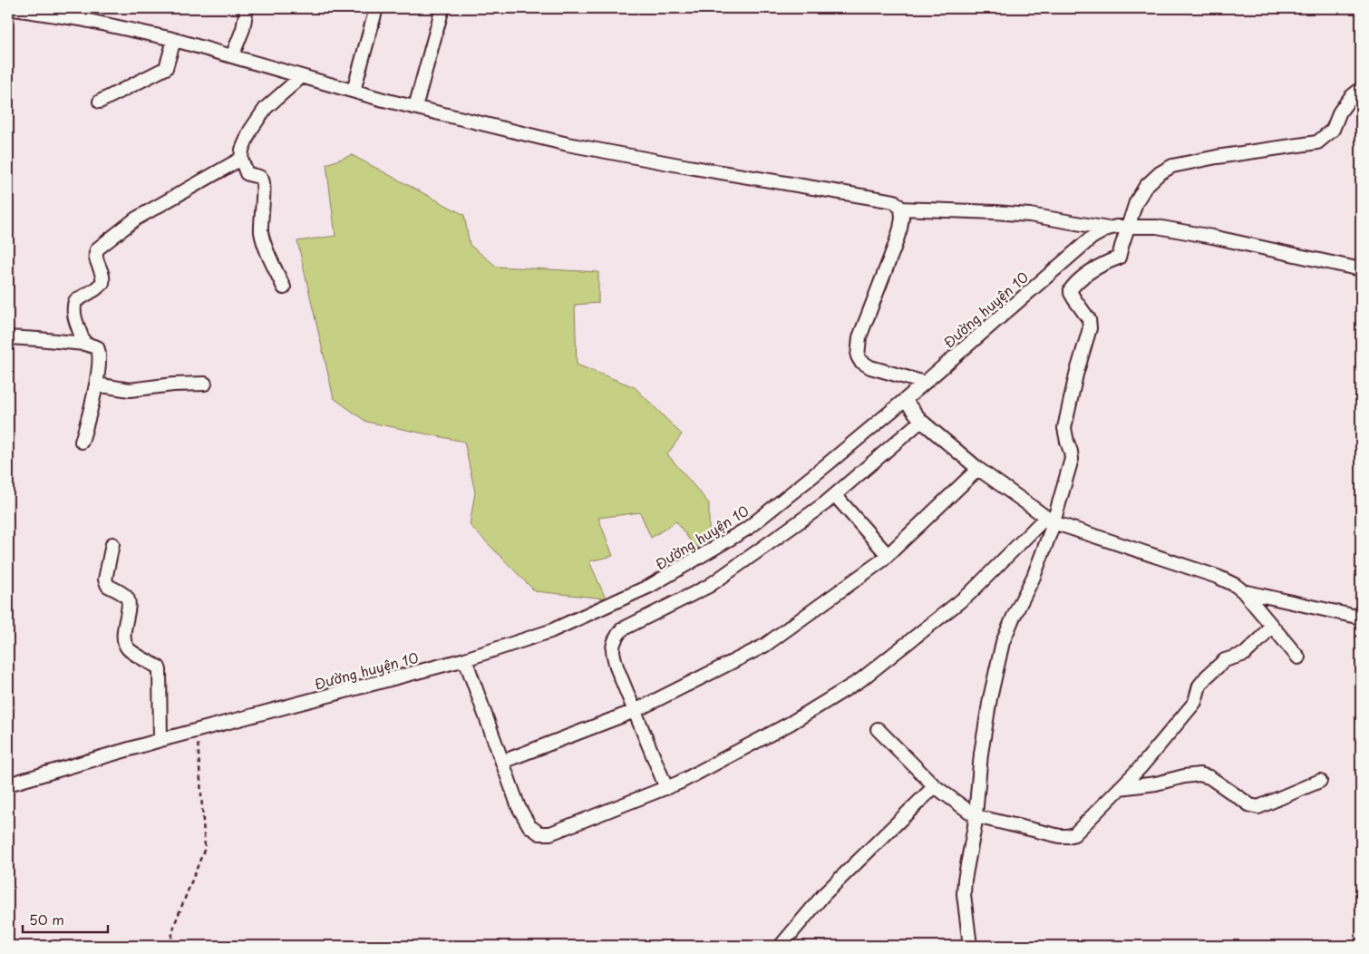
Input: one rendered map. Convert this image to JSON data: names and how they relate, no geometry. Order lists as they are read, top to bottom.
{
  "streets": {
    "street": ["Đường huyện 10"]
  },
  "scale_bar": "50 m"
}
